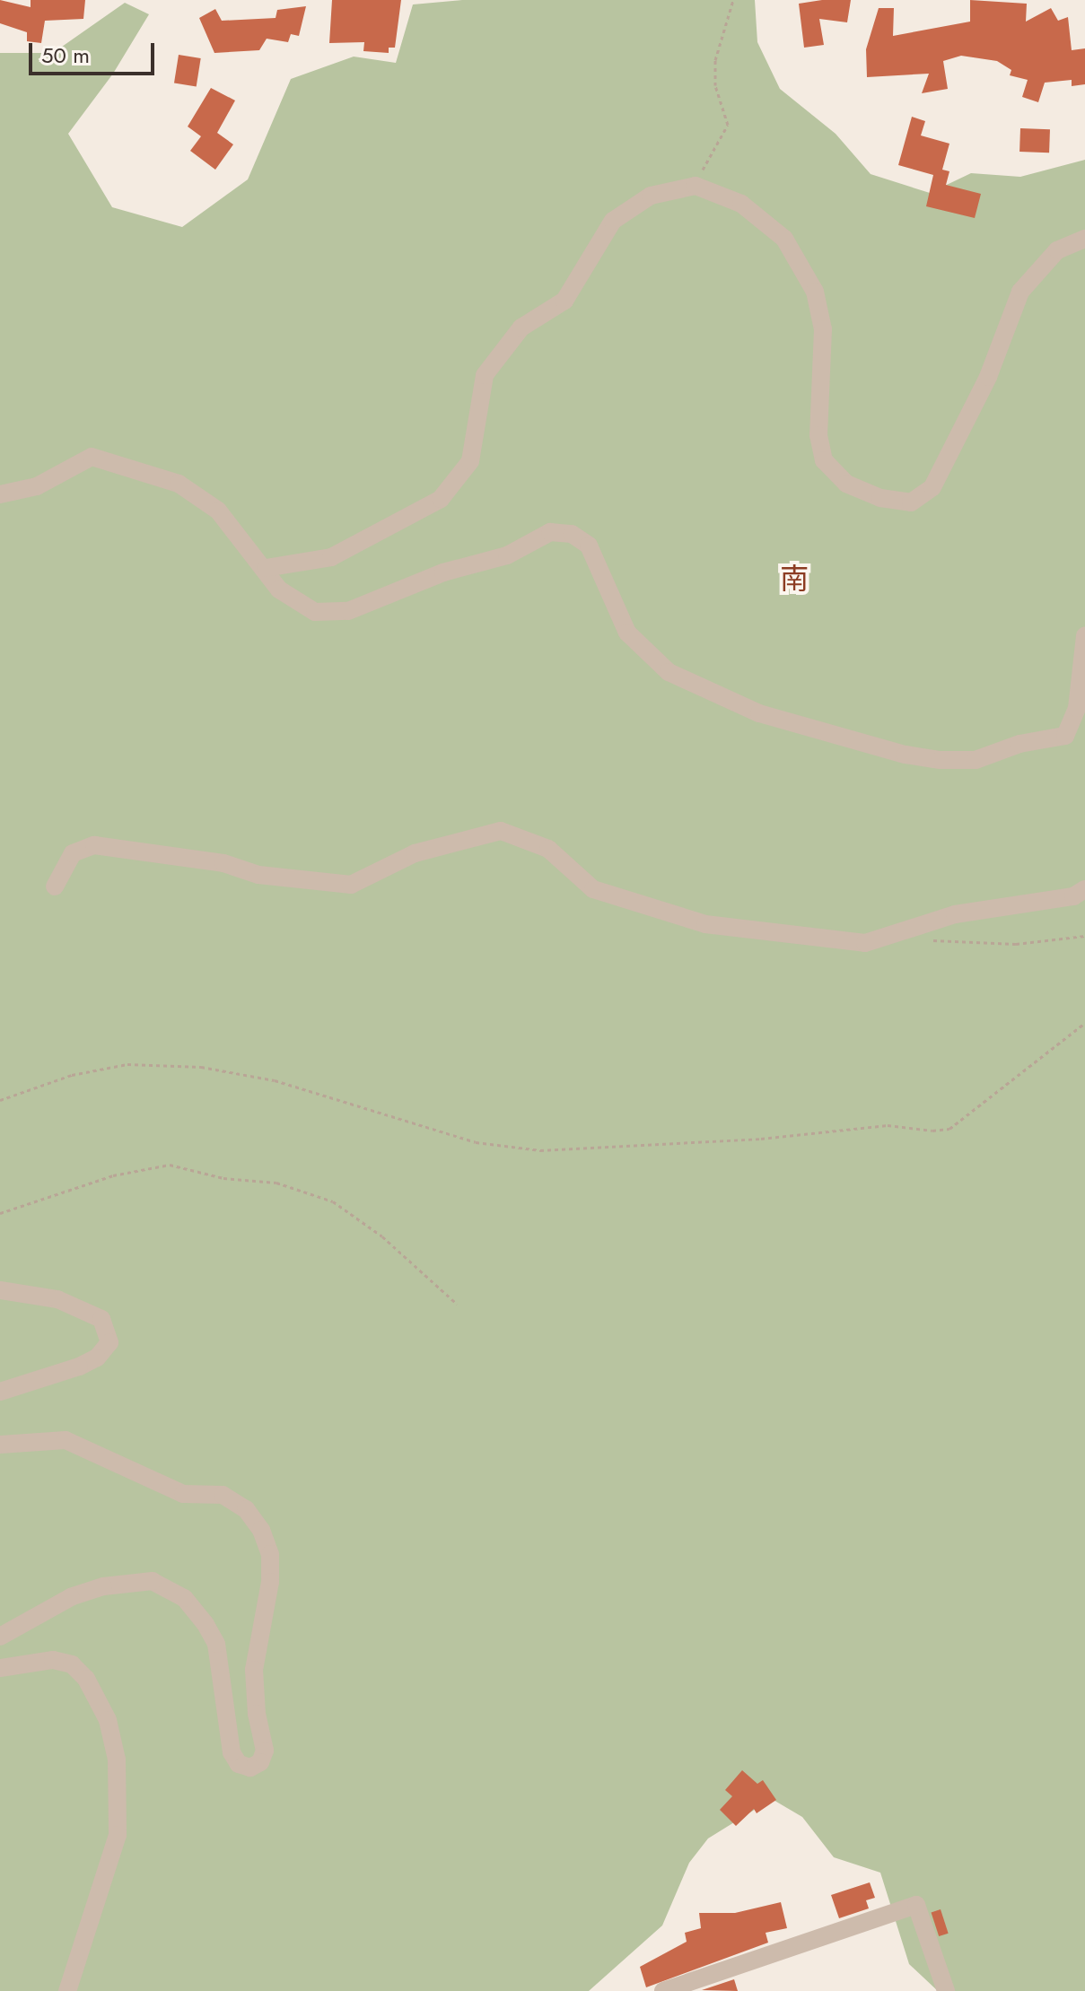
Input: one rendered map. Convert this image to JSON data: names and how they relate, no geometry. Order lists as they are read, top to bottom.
{
  "districts": ["南"],
  "scale_bar": "50 m"
}
